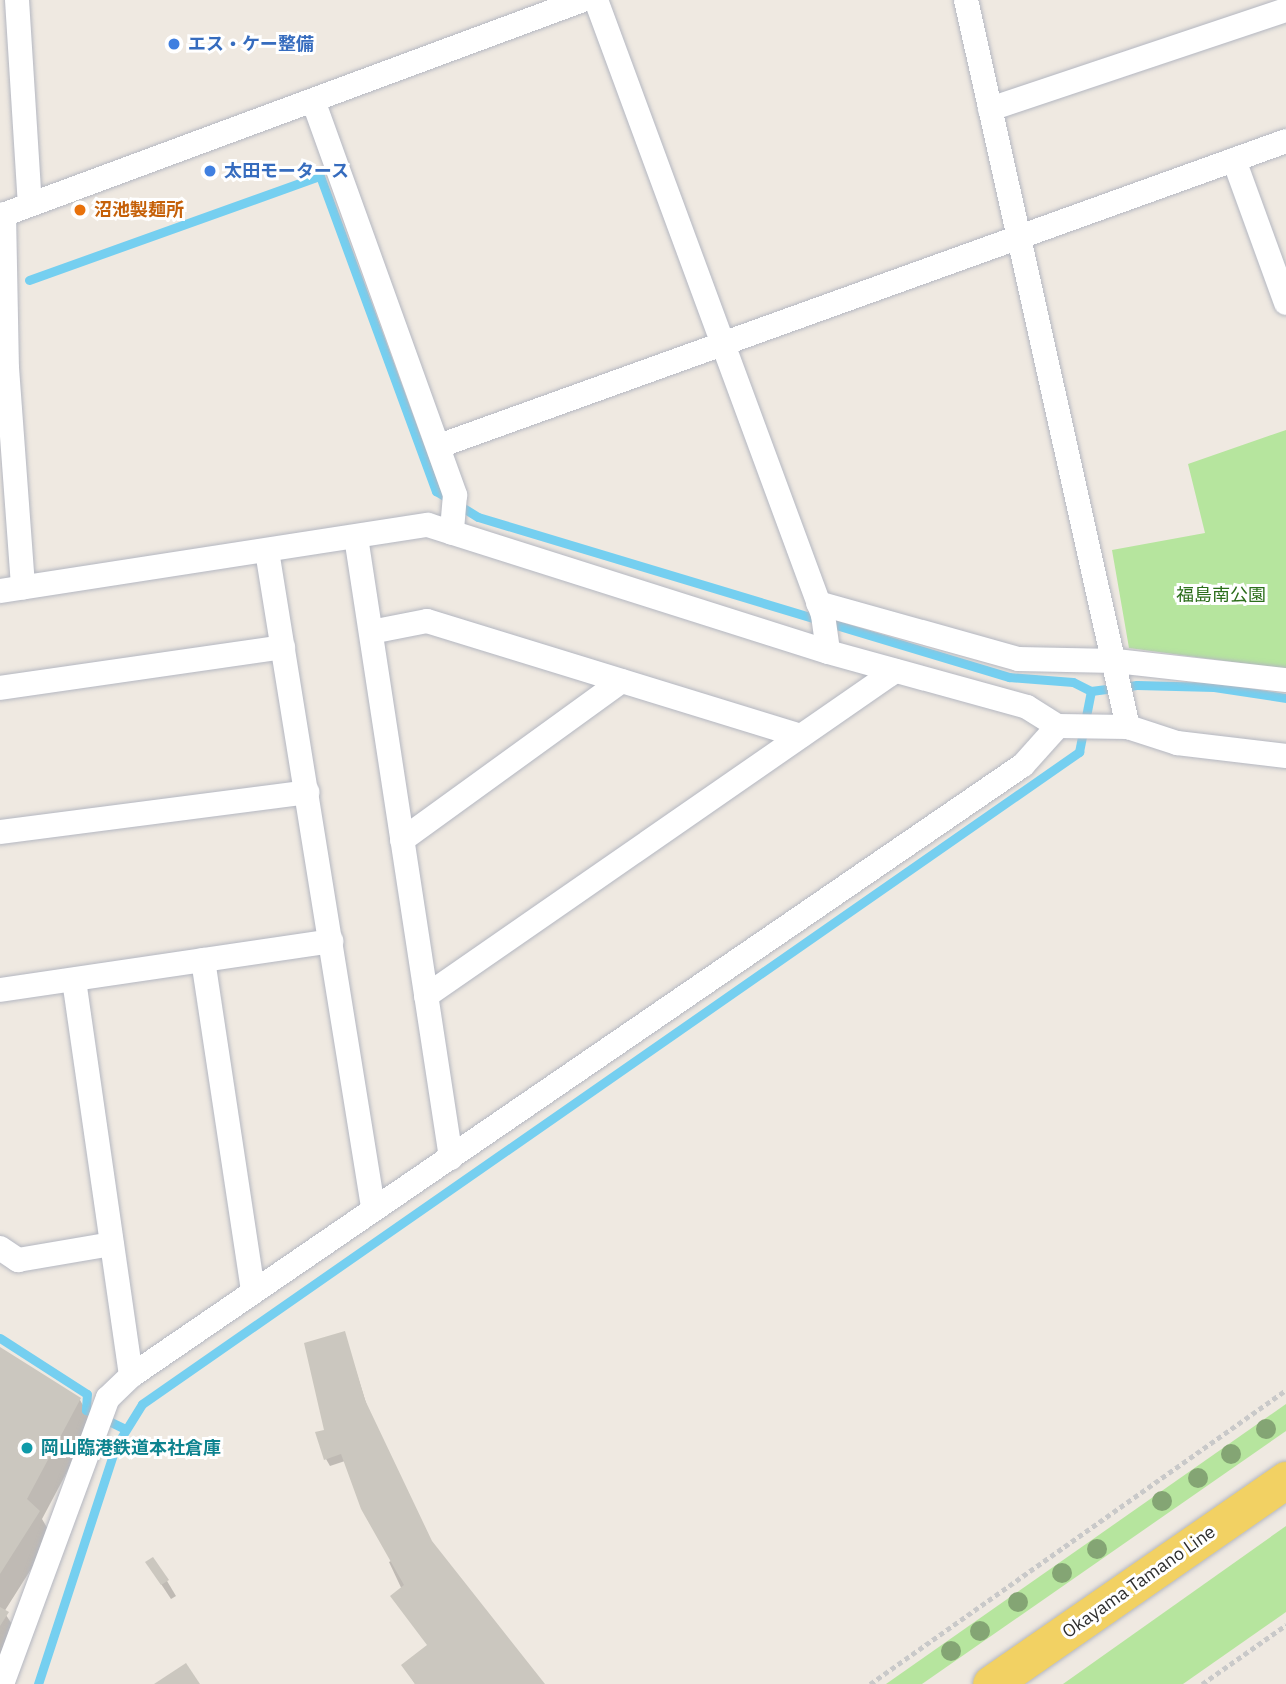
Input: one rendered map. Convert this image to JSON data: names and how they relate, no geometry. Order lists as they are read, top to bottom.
{
  "streets": {
    "main road": ["Okayama Tamano Line"]
  },
  "parks": ["福島南公園"],
  "places": [
    "エス・ケー整備",
    "太田モータース",
    "沼池製麺所",
    "岡山臨港鉄道本社倉庫"
  ]
}
